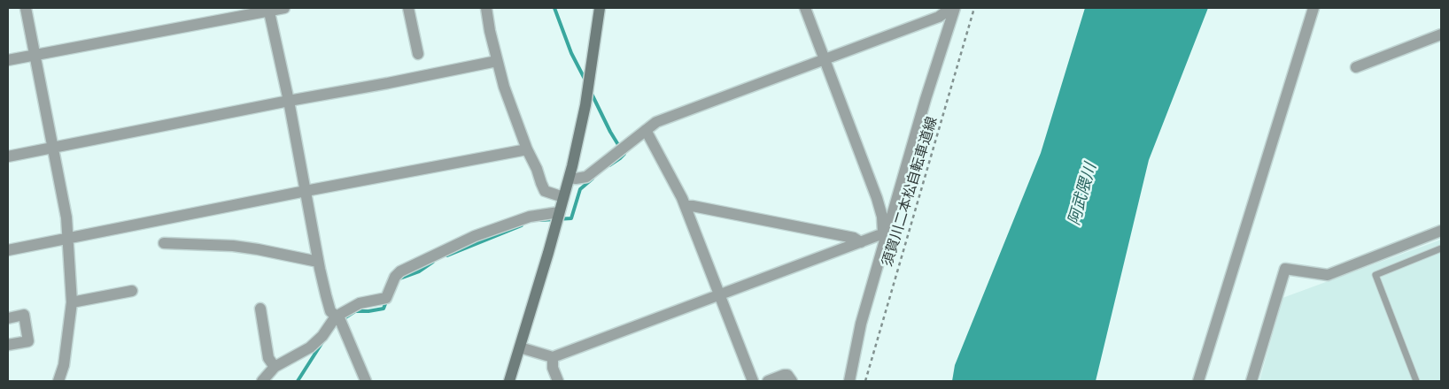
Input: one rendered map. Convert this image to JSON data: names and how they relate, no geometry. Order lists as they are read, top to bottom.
{
  "streets": {
    "path": ["須賀川二本松自転車道線"]
  },
  "water": ["阿武隈川"]
}
